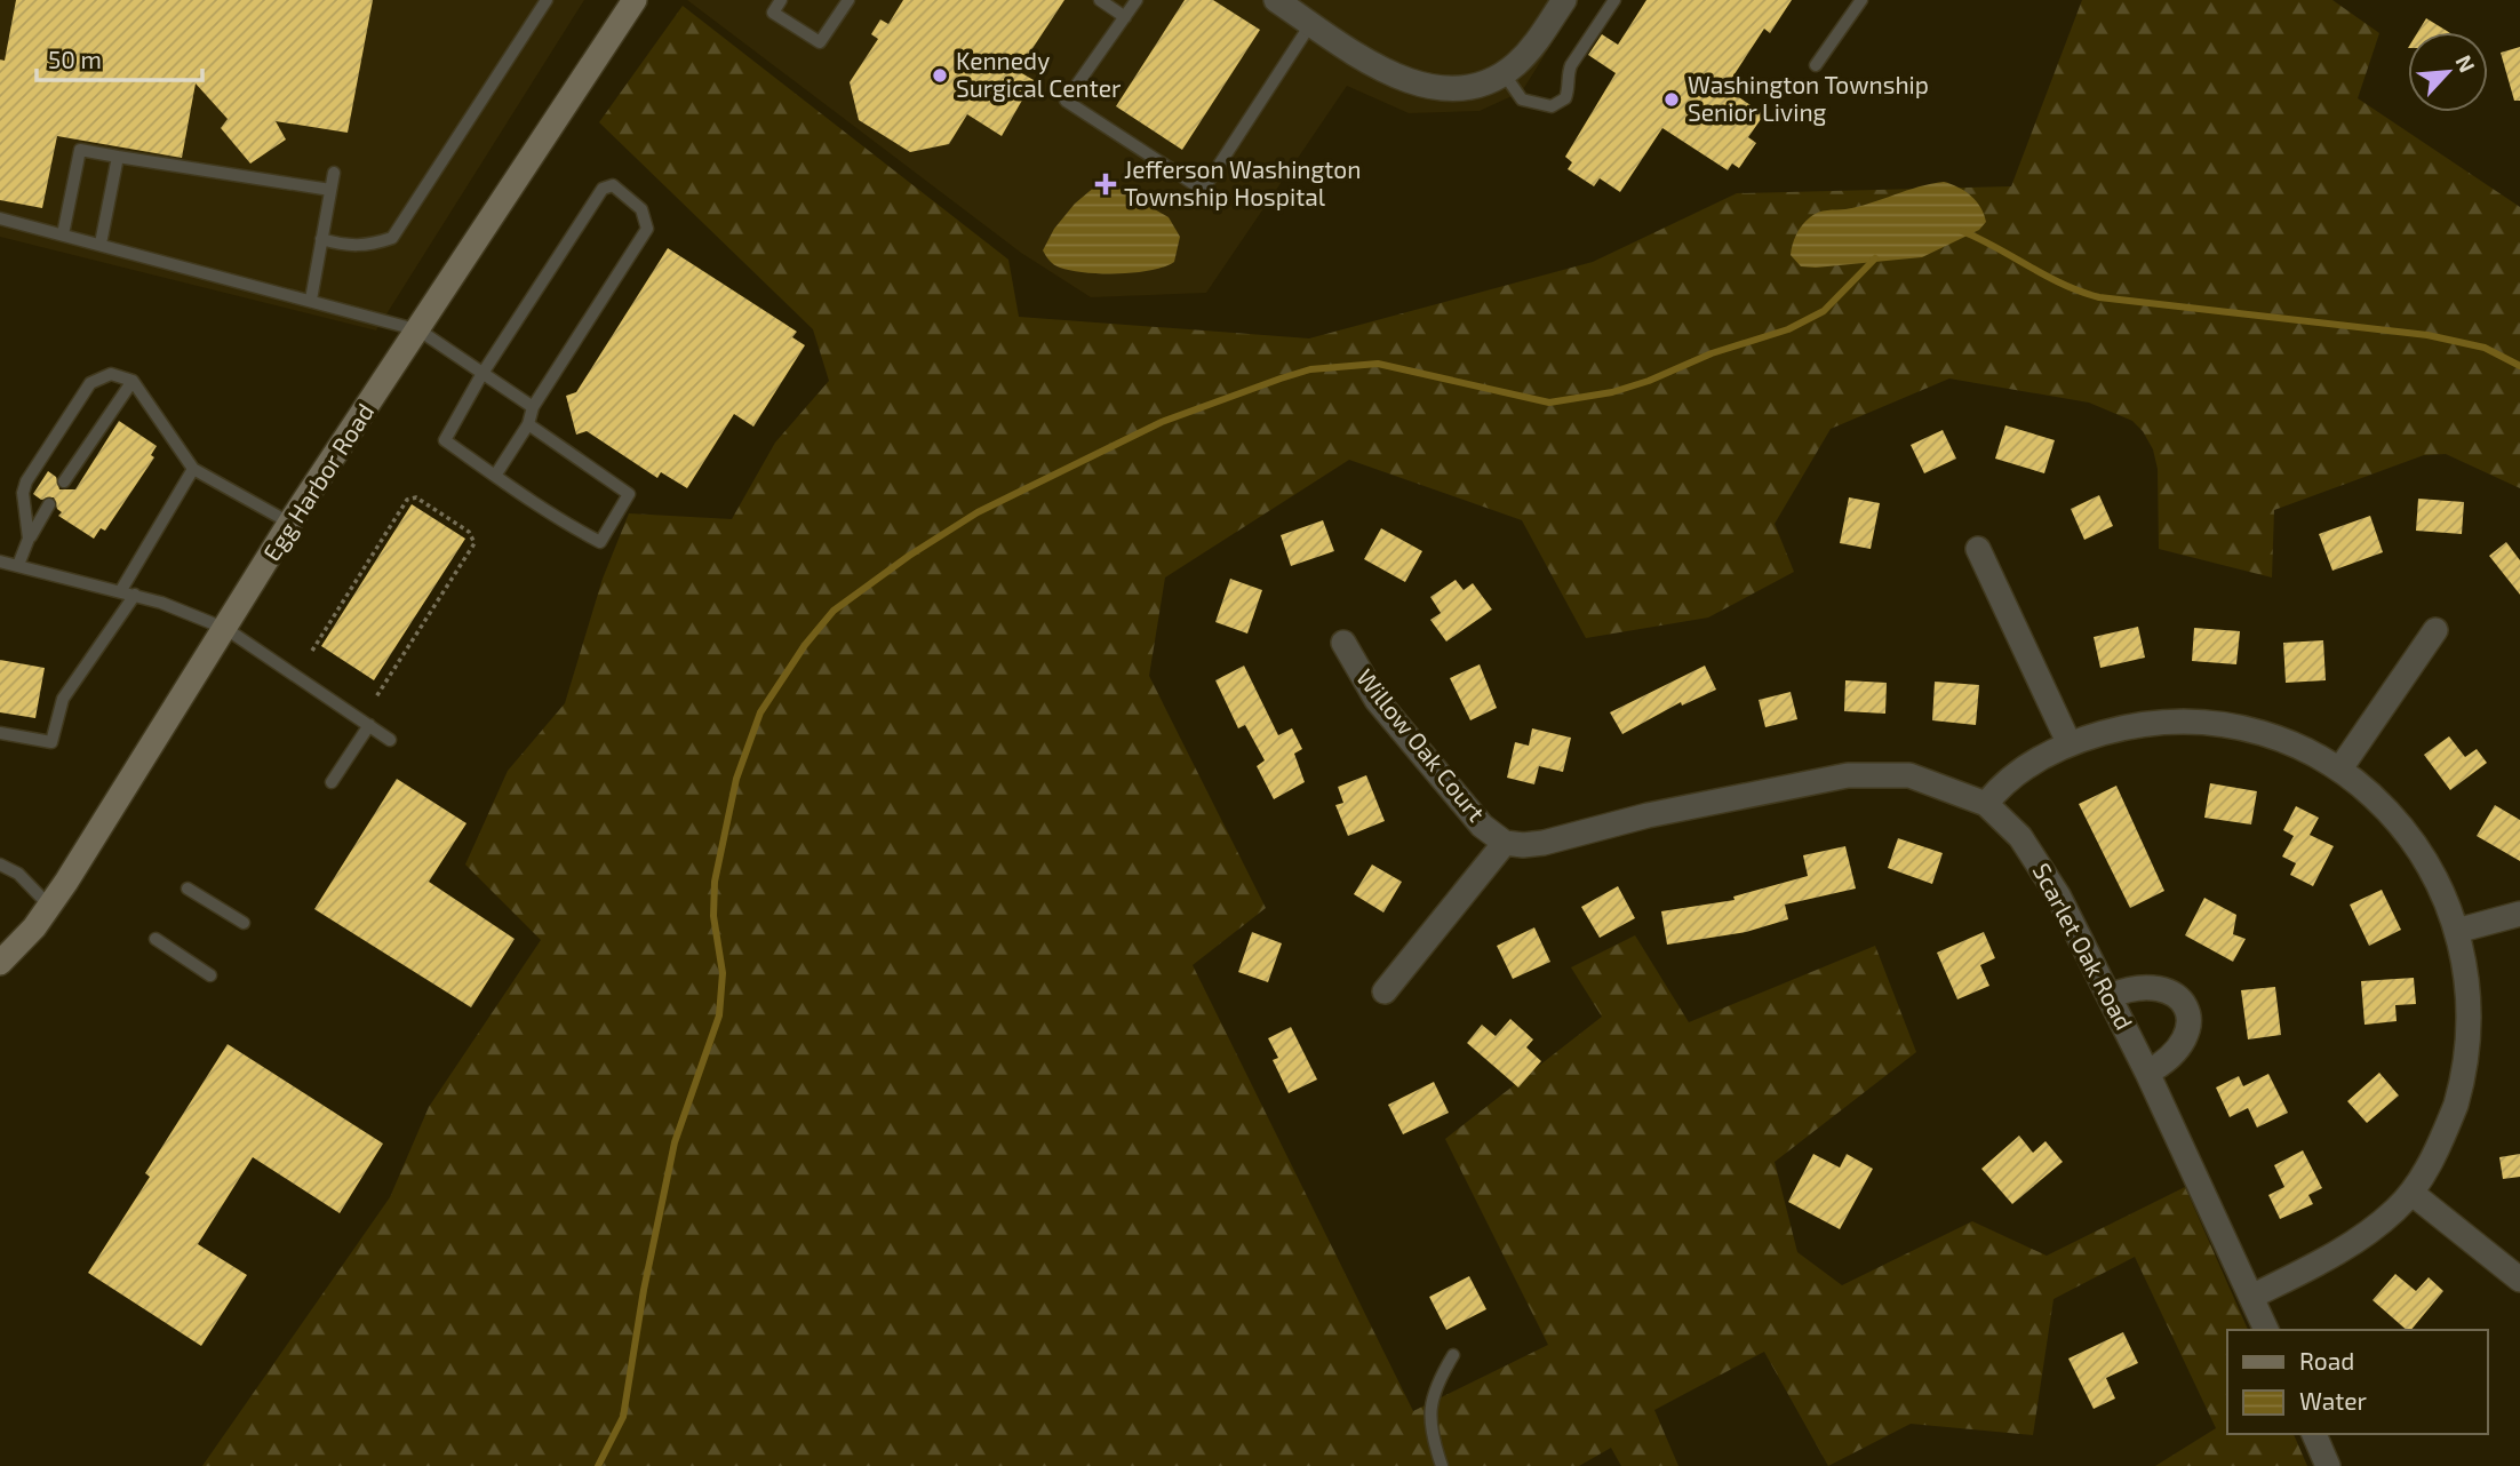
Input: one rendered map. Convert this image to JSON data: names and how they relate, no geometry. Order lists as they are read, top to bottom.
{
  "streets": {
    "main road": ["Egg Harbor Road"],
    "street": ["Willow Oak Court", "Scarlet Oak Road"]
  },
  "crossings": [
    ["Willow Oak Court", "Scarlet Oak Road"]
  ],
  "places": {
    "other": ["Kennedy Surgical Center", "Washington Township Senior Living"],
    "health": ["Jefferson Washington Township Hospital"]
  },
  "legend": ["Road", "Water"],
  "scale_bar": "50 m",
  "north": "top right"
}
